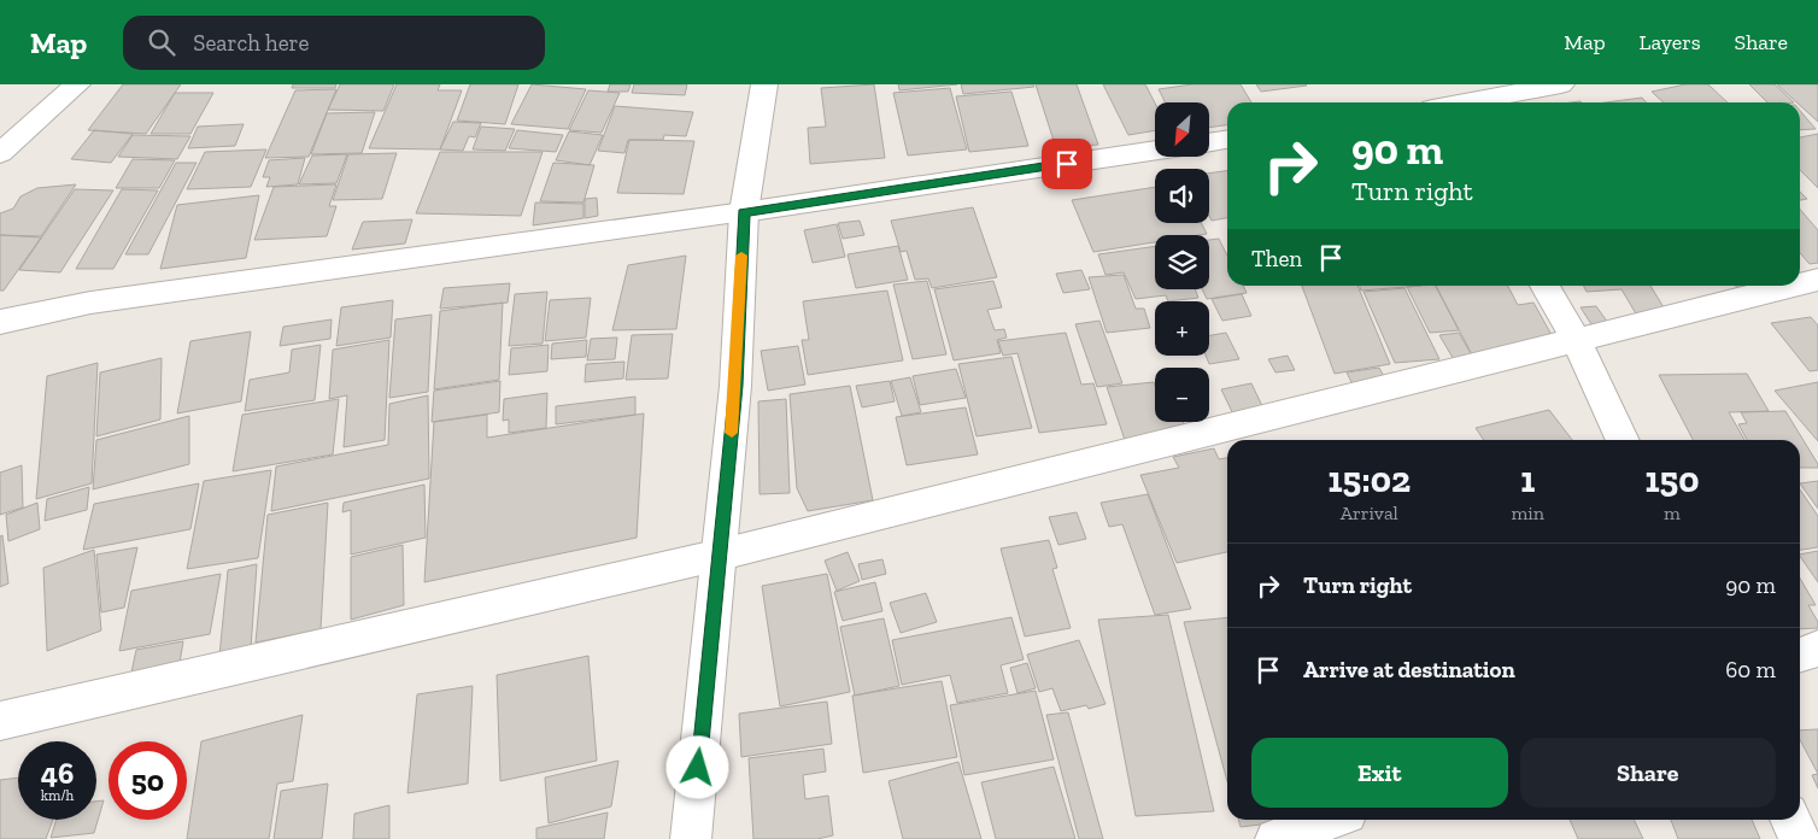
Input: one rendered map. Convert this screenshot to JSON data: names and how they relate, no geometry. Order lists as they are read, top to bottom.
{
  "north": "bottom left",
  "page": {
    "header": "Map",
    "search": "Search here",
    "nav": ["Map", "Layers", "Share"],
    "map_buttons": ["+", "−"],
    "turn": ["90 m", "Turn right"],
    "then": "Then",
    "eta": [
      "15:02",
      "Arrival",
      "1",
      "min",
      "150",
      "m"
    ],
    "list": [
      {
        "name": "Turn right",
        "value": "90 m"
      },
      {
        "name": "Arrive at destination",
        "value": "60 m"
      }
    ],
    "buttons": ["Exit", "Share"],
    "speed": "46 km/h",
    "limit": "50"
  }
}
